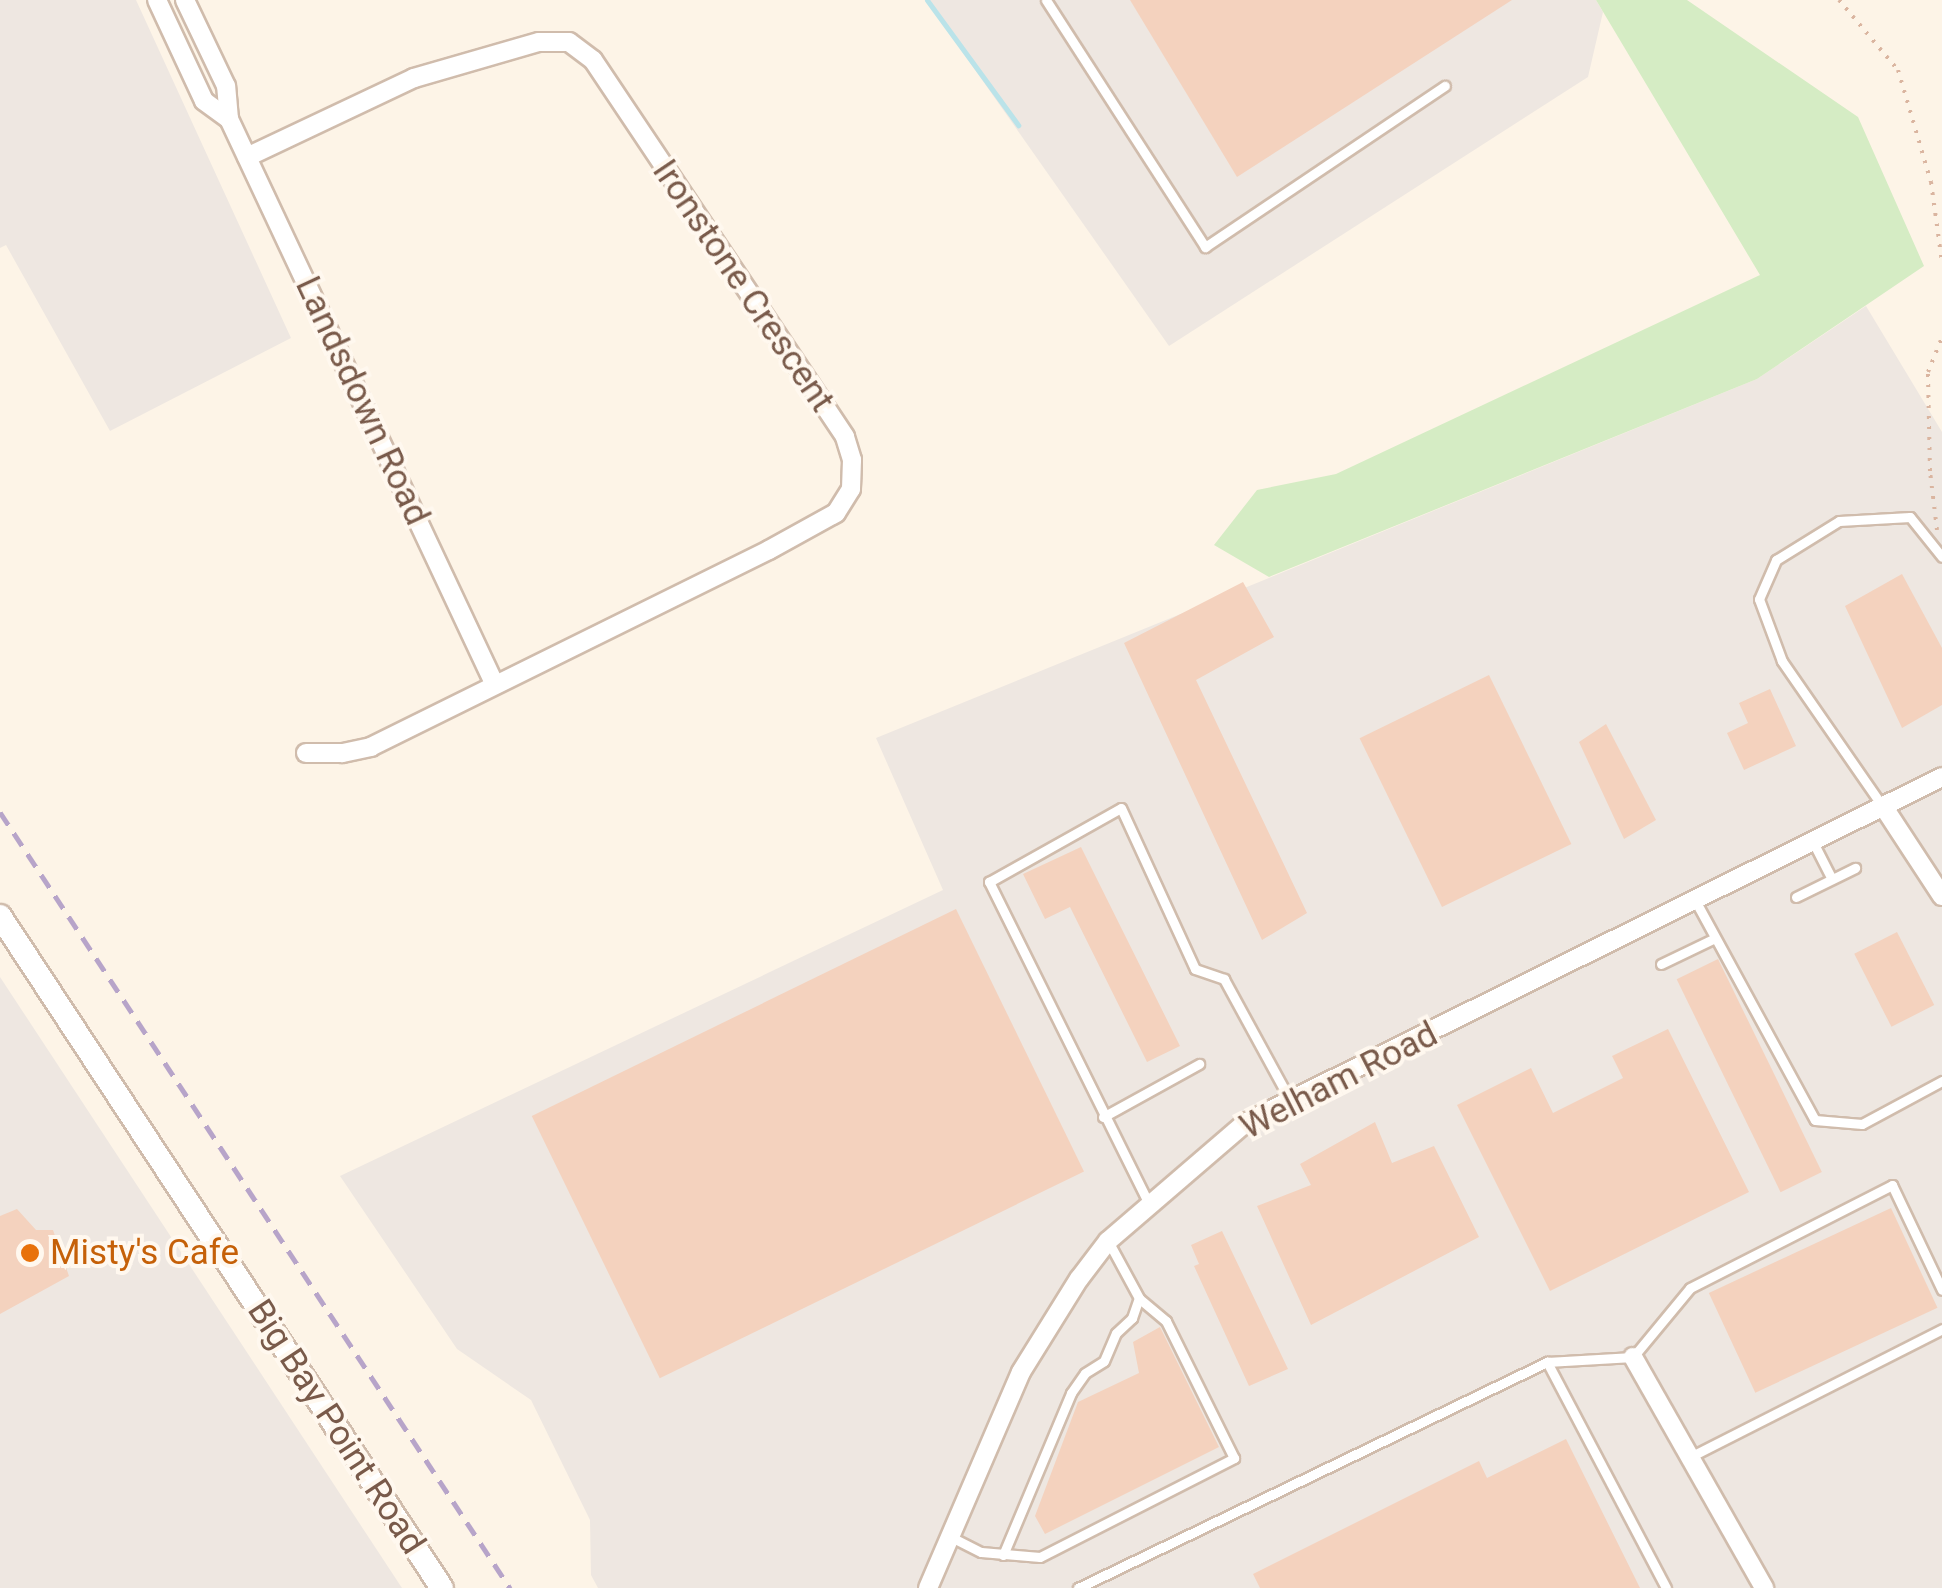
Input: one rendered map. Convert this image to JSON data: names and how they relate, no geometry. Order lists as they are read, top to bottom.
{
  "streets": {
    "street": [
      "Ironstone Crescent",
      "Landsdown Road",
      "Welham Road",
      "Big Bay Point Road"
    ]
  },
  "crossings": [
    ["Ironstone Crescent", "Landsdown Road"]
  ],
  "places": ["Misty's Cafe"]
}
